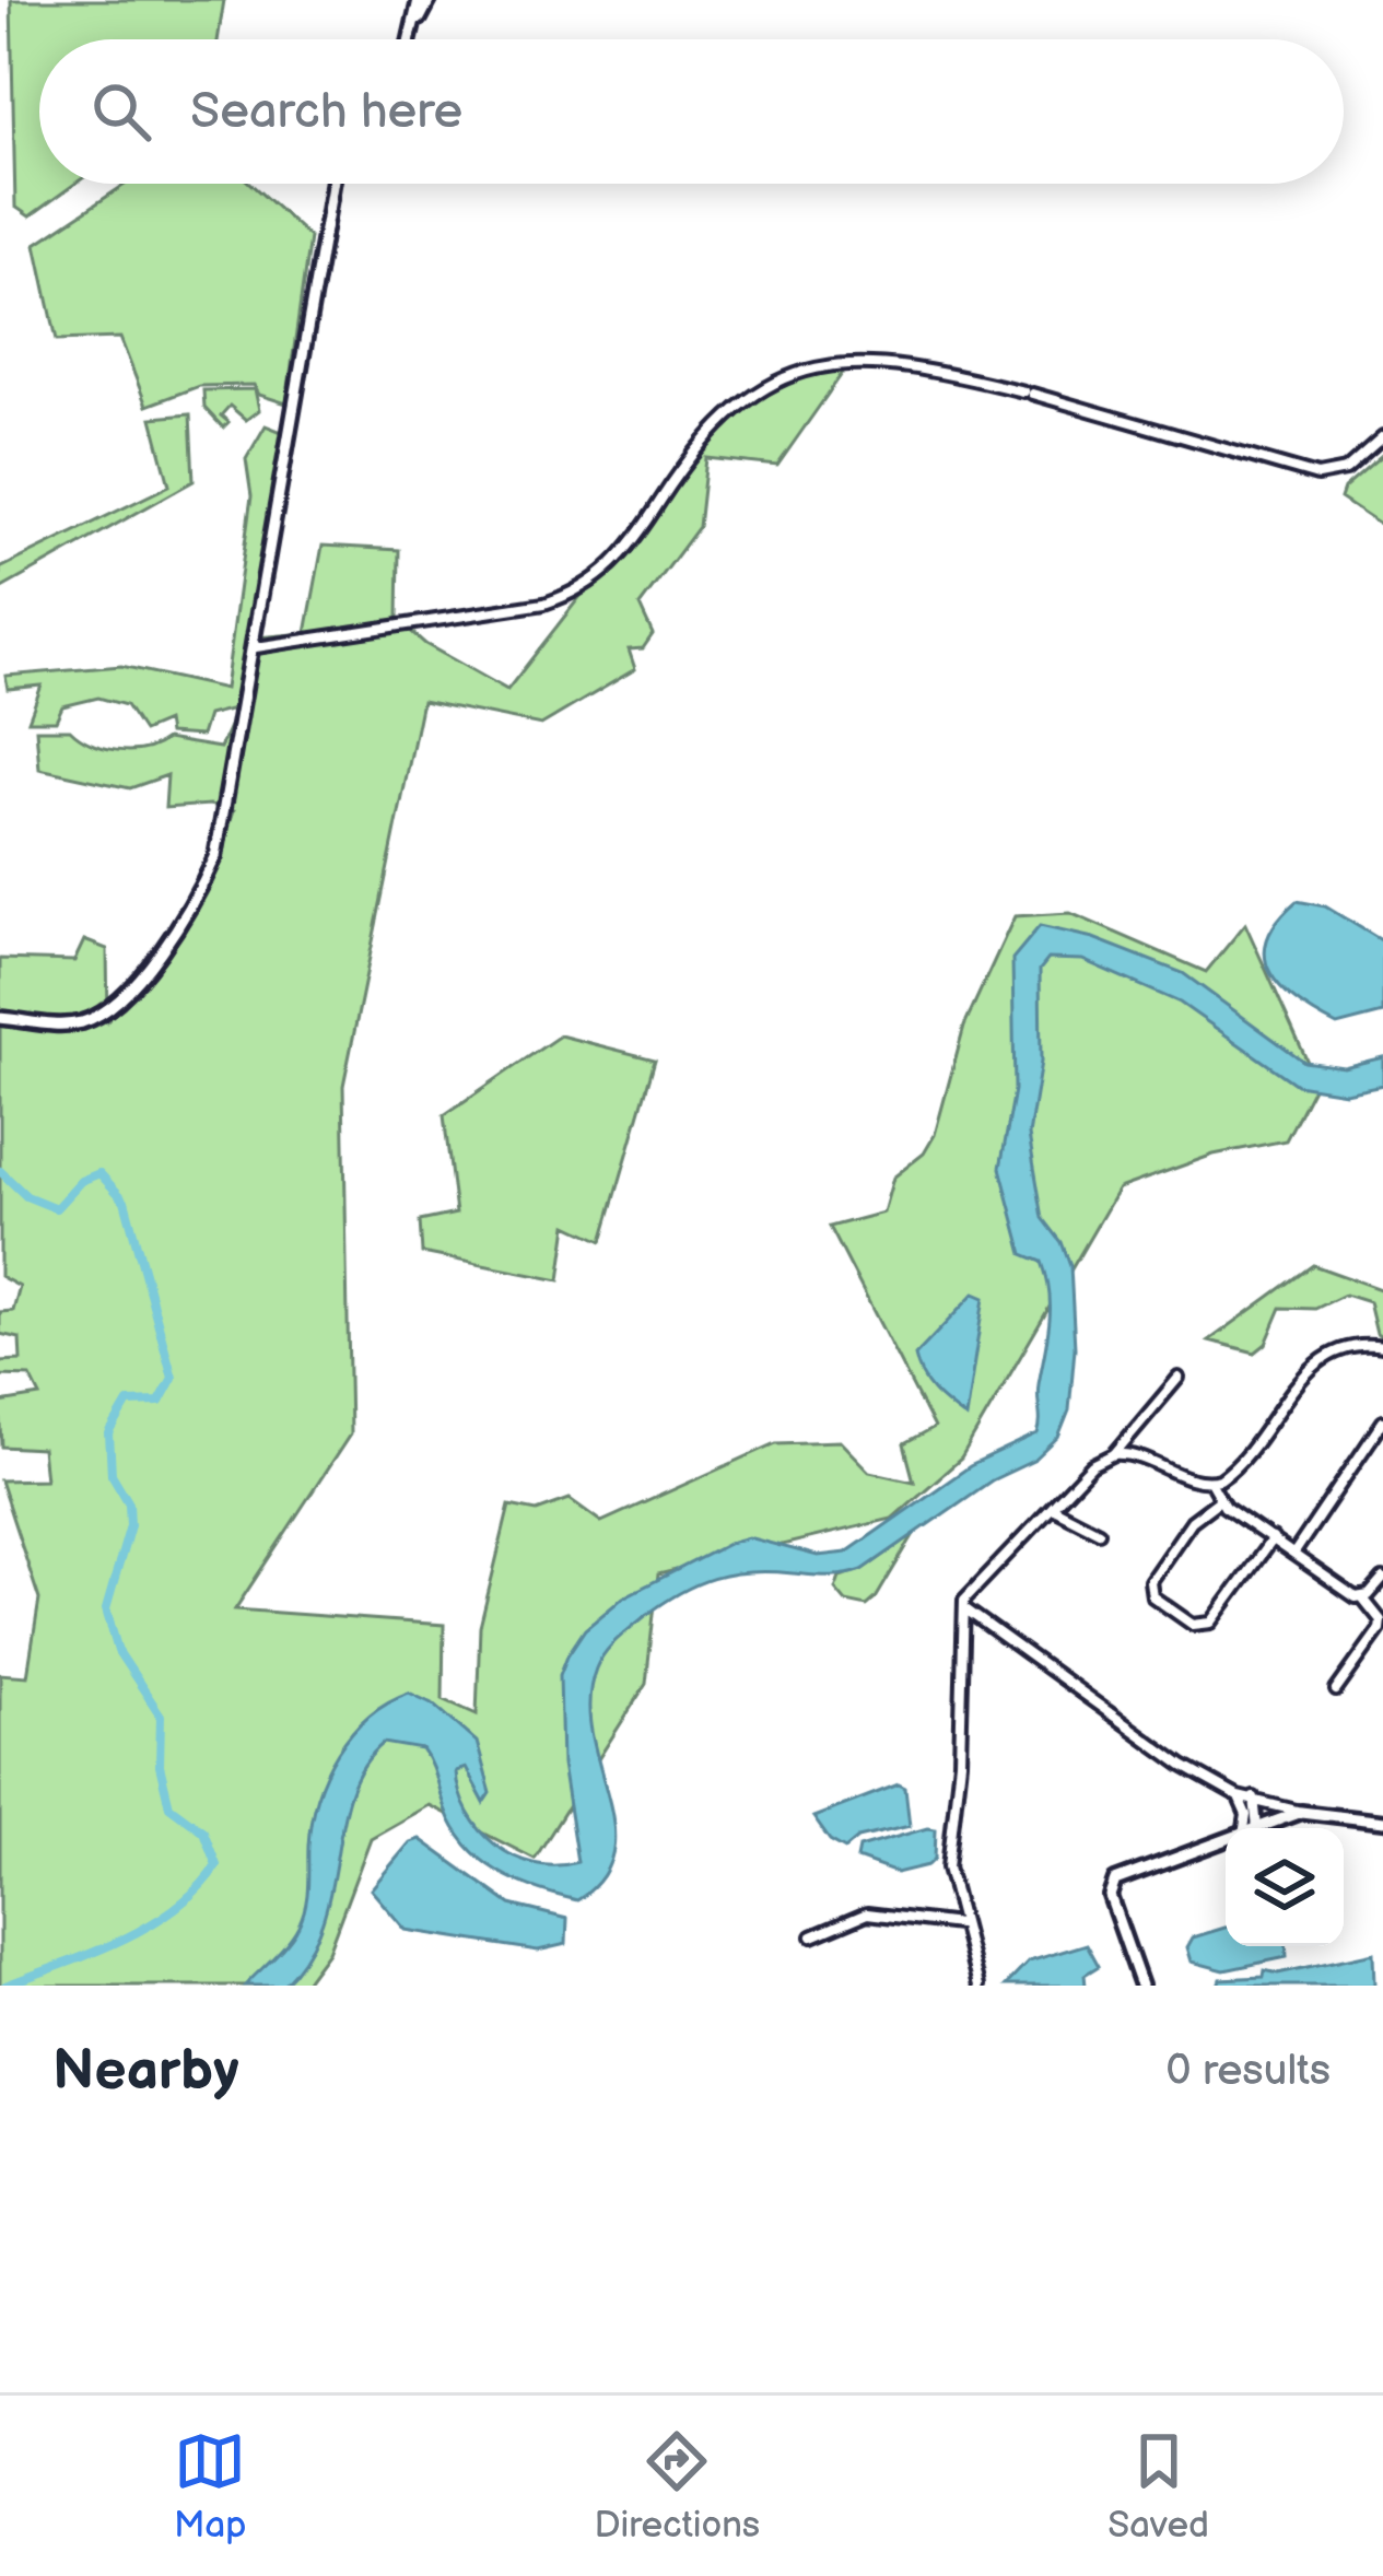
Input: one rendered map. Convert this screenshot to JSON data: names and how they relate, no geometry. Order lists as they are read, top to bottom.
{
  "page": {
    "search": "Search here",
    "heading": ["Nearby", "0 results"],
    "nav": ["Map", "Directions", "Saved"]
  }
}
